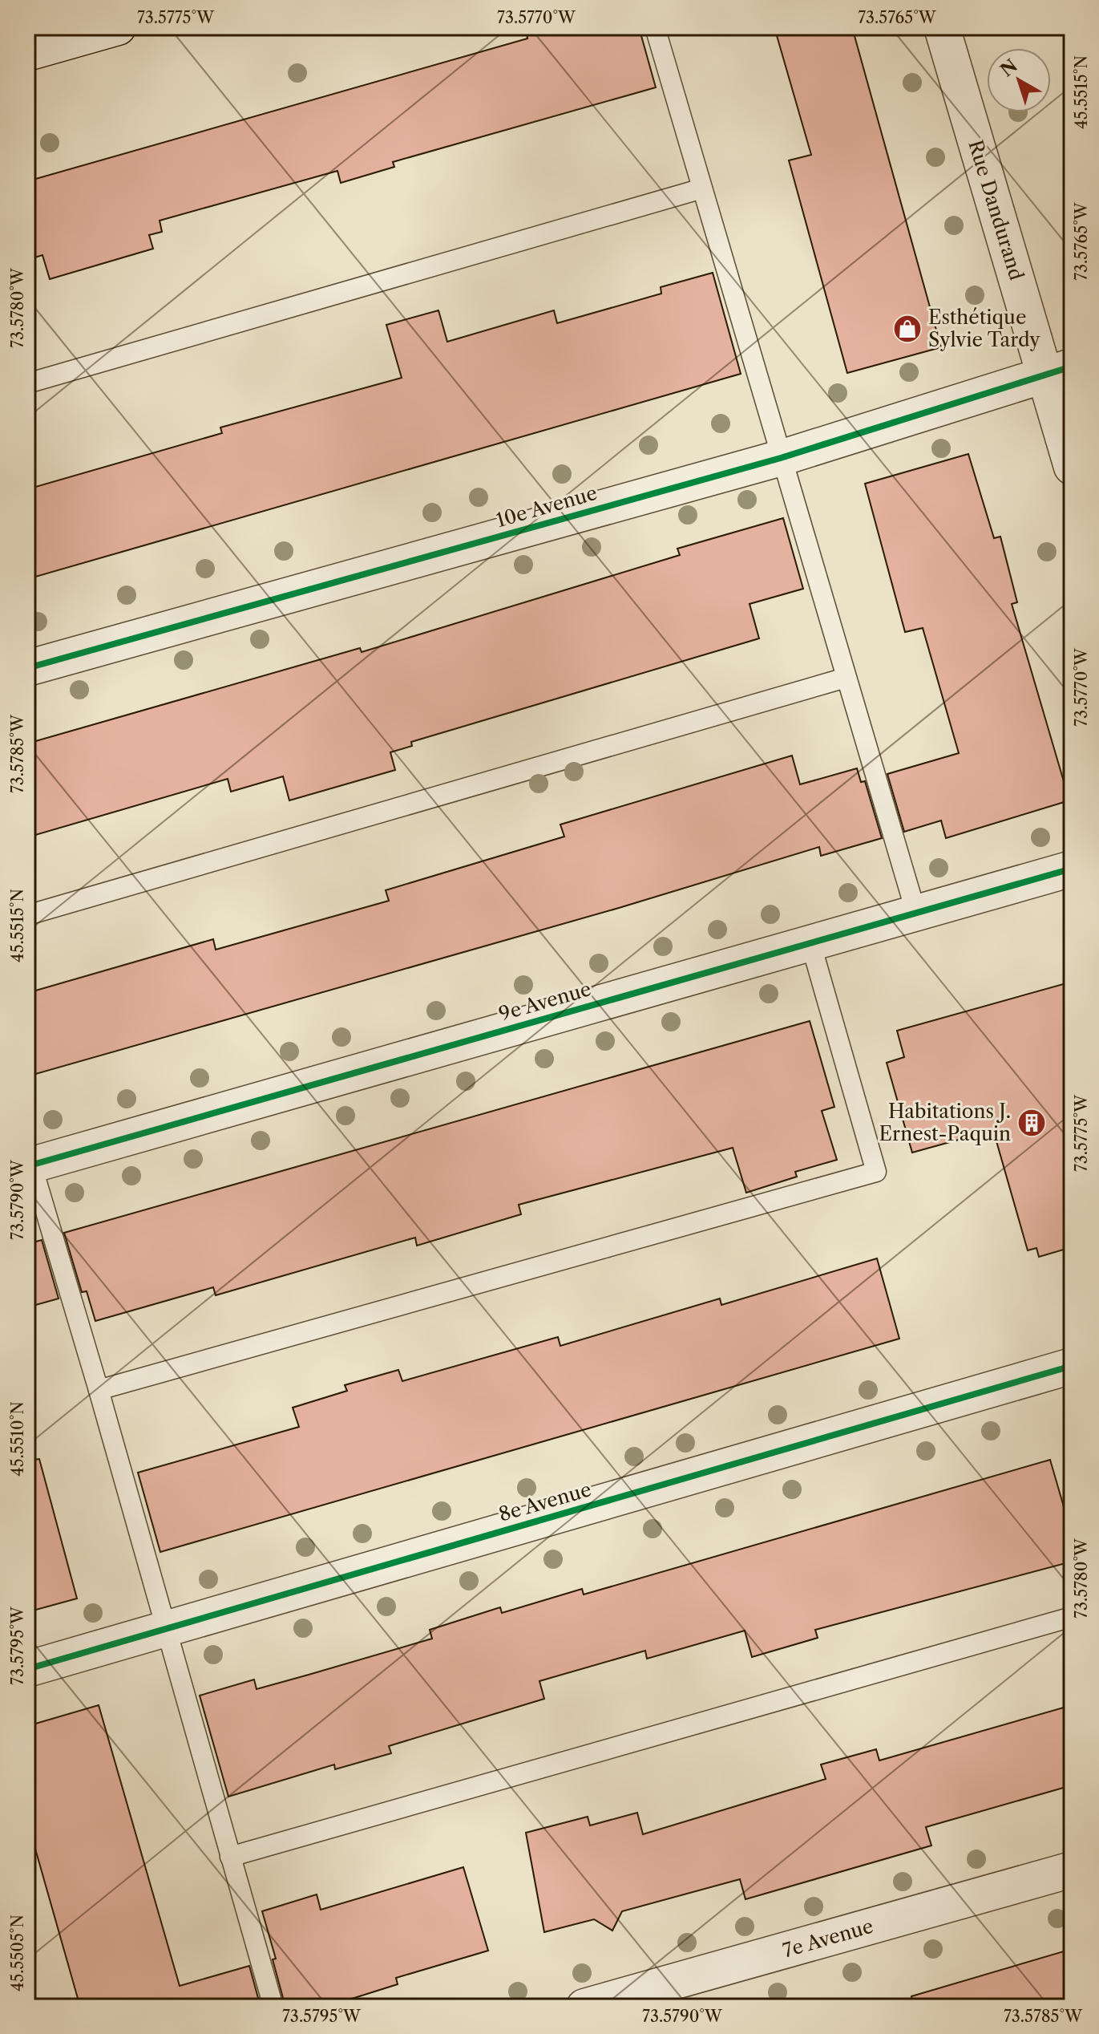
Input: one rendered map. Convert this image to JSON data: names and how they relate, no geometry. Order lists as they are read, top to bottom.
{
  "streets": {
    "street": [
      "Rue Dandurand",
      "10e Avenue",
      "9e Avenue",
      "8e Avenue",
      "7e Avenue"
    ]
  },
  "crossings": [
    ["Rue Dandurand", "10e Avenue"]
  ],
  "places": {
    "shop": ["Esthétique Sylvie Tardy"],
    "building": ["Habitations J. Ernest-Paquin"]
  },
  "north": "top left",
  "coordinates": [
    "73.5775°W",
    "73.5770°W",
    "73.5765°W",
    "45.5515°N",
    "73.5780°W",
    "73.5785°W",
    "73.5790°W",
    "45.5510°N",
    "73.5795°W",
    "45.5505°N"
  ]
}
